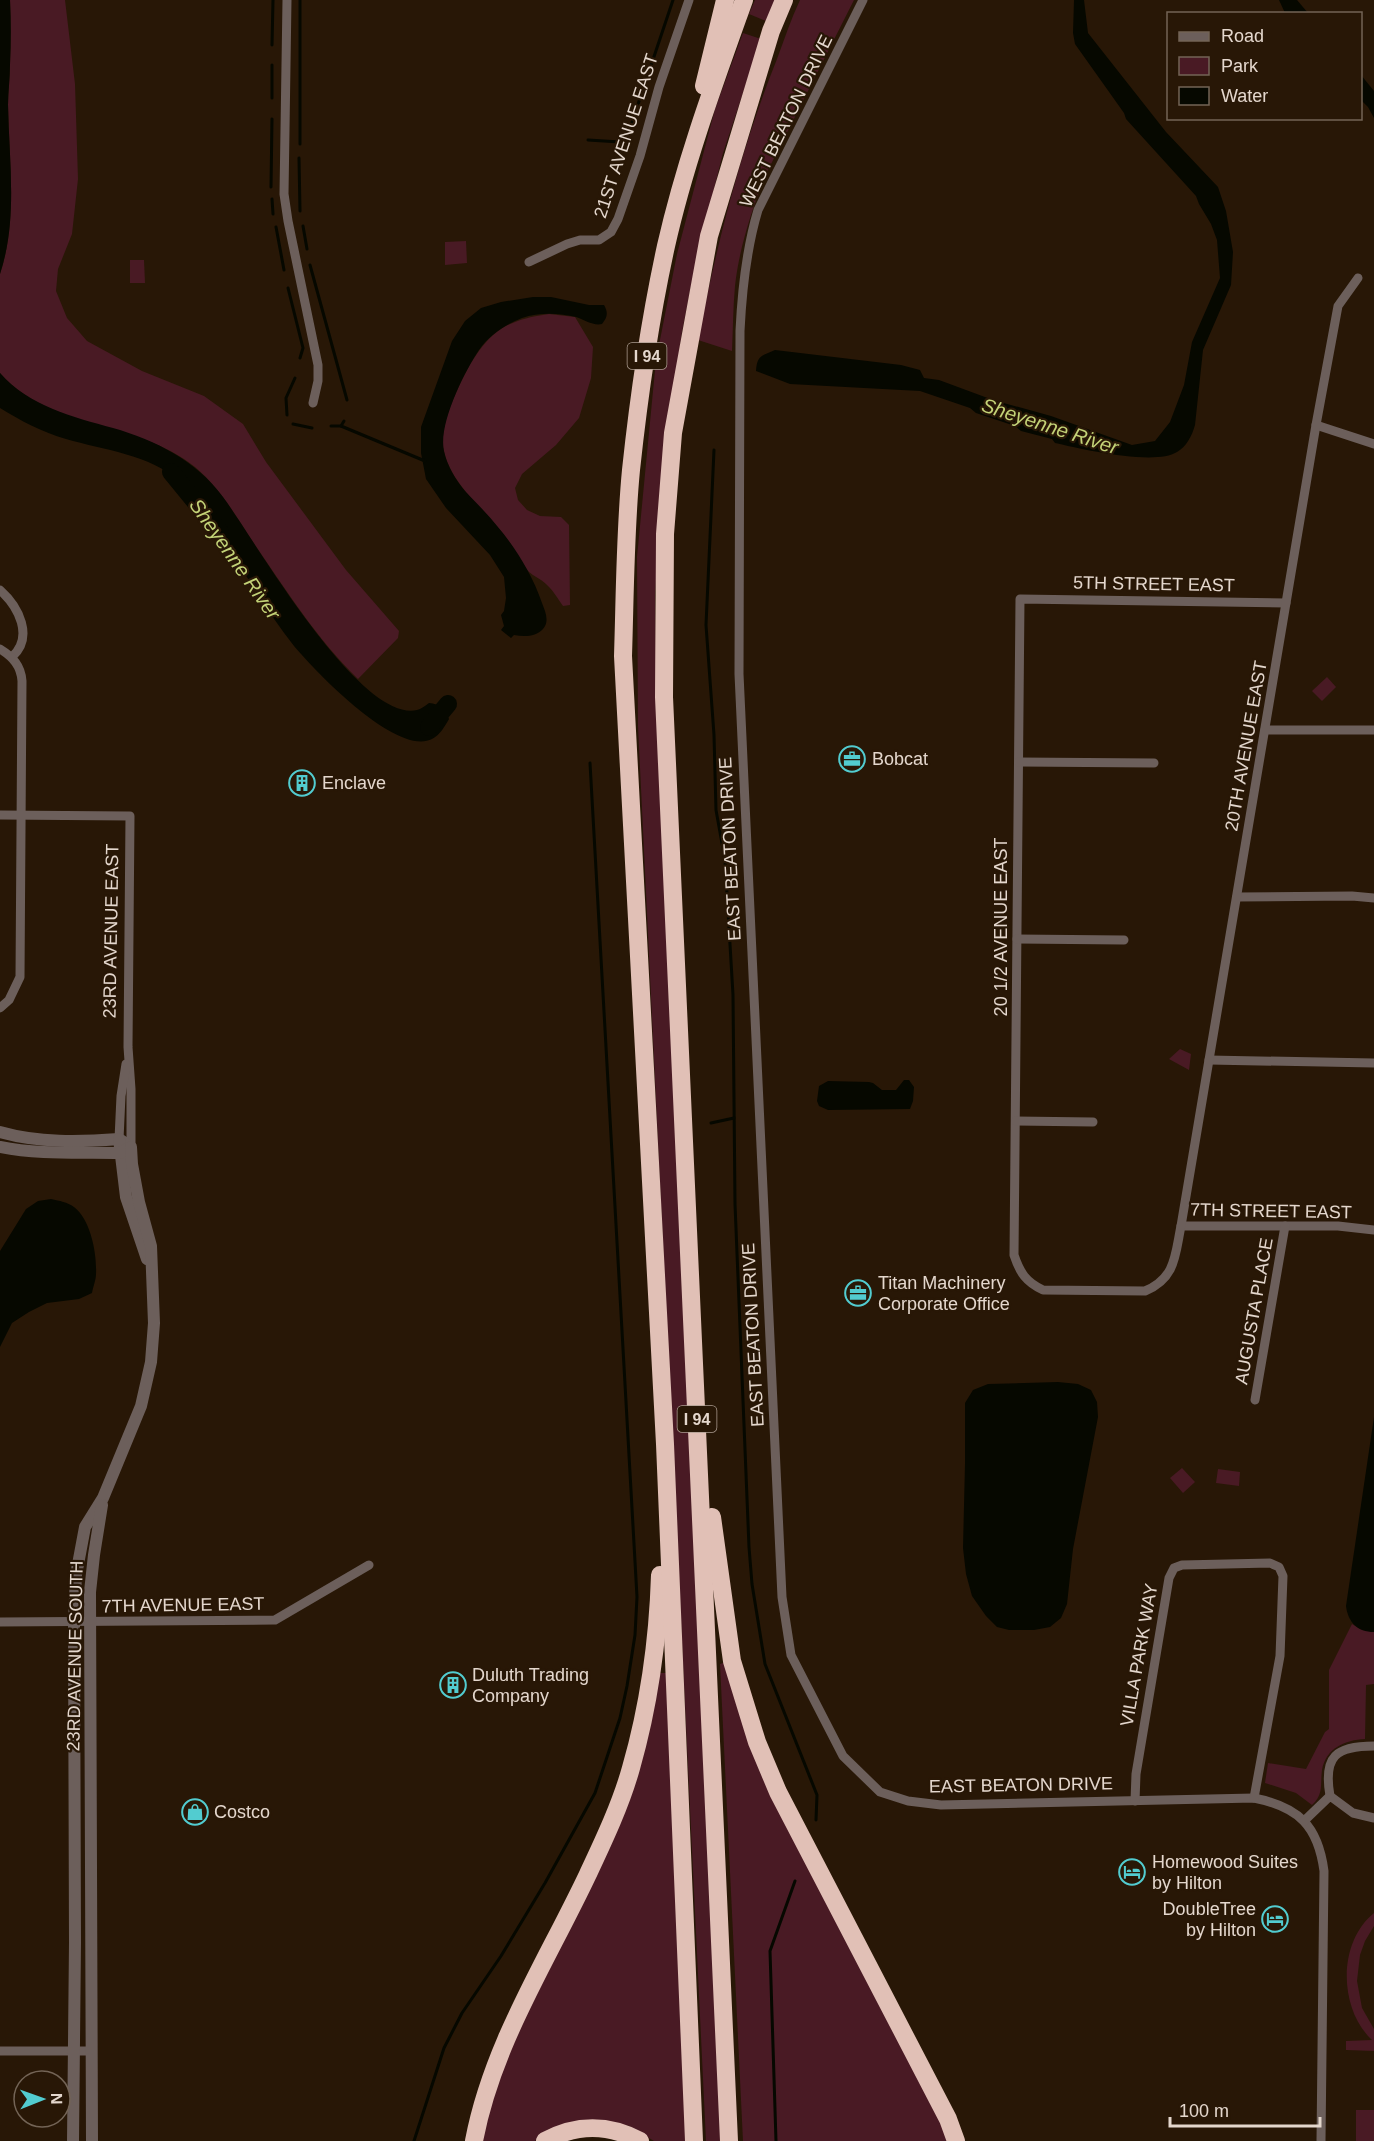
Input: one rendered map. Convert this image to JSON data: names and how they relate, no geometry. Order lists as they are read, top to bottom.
{
  "streets": {
    "highway": ["I 94"],
    "street": [
      "WEST BEATON DRIVE",
      "21ST AVENUE EAST",
      "5TH STREET EAST",
      "20TH AVENUE EAST",
      "EAST BEATON DRIVE",
      "20 1/2 AVENUE EAST",
      "23RD AVENUE EAST",
      "7TH STREET EAST",
      "AUGUSTA PLACE",
      "7TH AVENUE EAST",
      "VILLA PARK WAY",
      "23RD AVENUE SOUTH"
    ]
  },
  "crossings": [
    ["WEST BEATON DRIVE", "EAST BEATON DRIVE"],
    ["5TH STREET EAST", "20TH AVENUE EAST"],
    ["5TH STREET EAST", "20 1/2 AVENUE EAST"],
    ["20TH AVENUE EAST", "7TH STREET EAST"],
    ["EAST BEATON DRIVE", "VILLA PARK WAY"],
    ["20 1/2 AVENUE EAST", "7TH STREET EAST"],
    ["23RD AVENUE EAST", "23RD AVENUE SOUTH"],
    ["7TH STREET EAST", "AUGUSTA PLACE"],
    ["7TH AVENUE EAST", "23RD AVENUE SOUTH"]
  ],
  "water": ["Sheyenne River"],
  "places": {
    "office": ["Bobcat", "Titan Machinery Corporate Office"],
    "building": ["Enclave", "Duluth Trading Company"],
    "shop": ["Costco"],
    "hotel": ["Homewood Suites by Hilton", "DoubleTree by Hilton"]
  },
  "legend": ["Road", "Park", "Water"],
  "scale_bar": "100 m",
  "north": "right"
}
